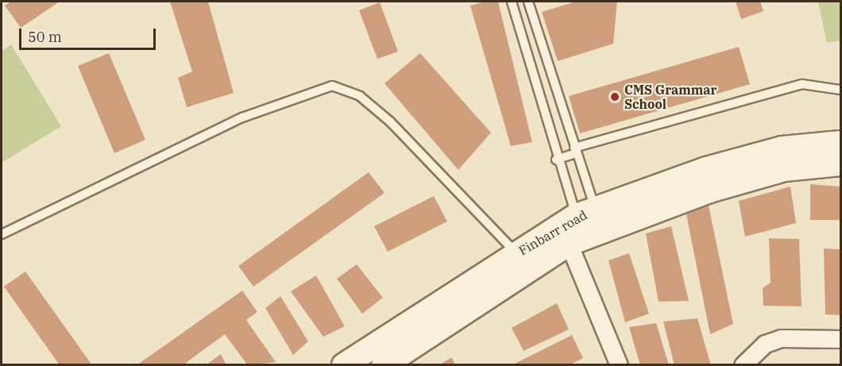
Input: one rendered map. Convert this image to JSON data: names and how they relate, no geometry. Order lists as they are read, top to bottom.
{
  "streets": {
    "main road": ["Finbarr road"]
  },
  "places": ["CMS Grammar School"],
  "scale_bar": "50 m"
}
